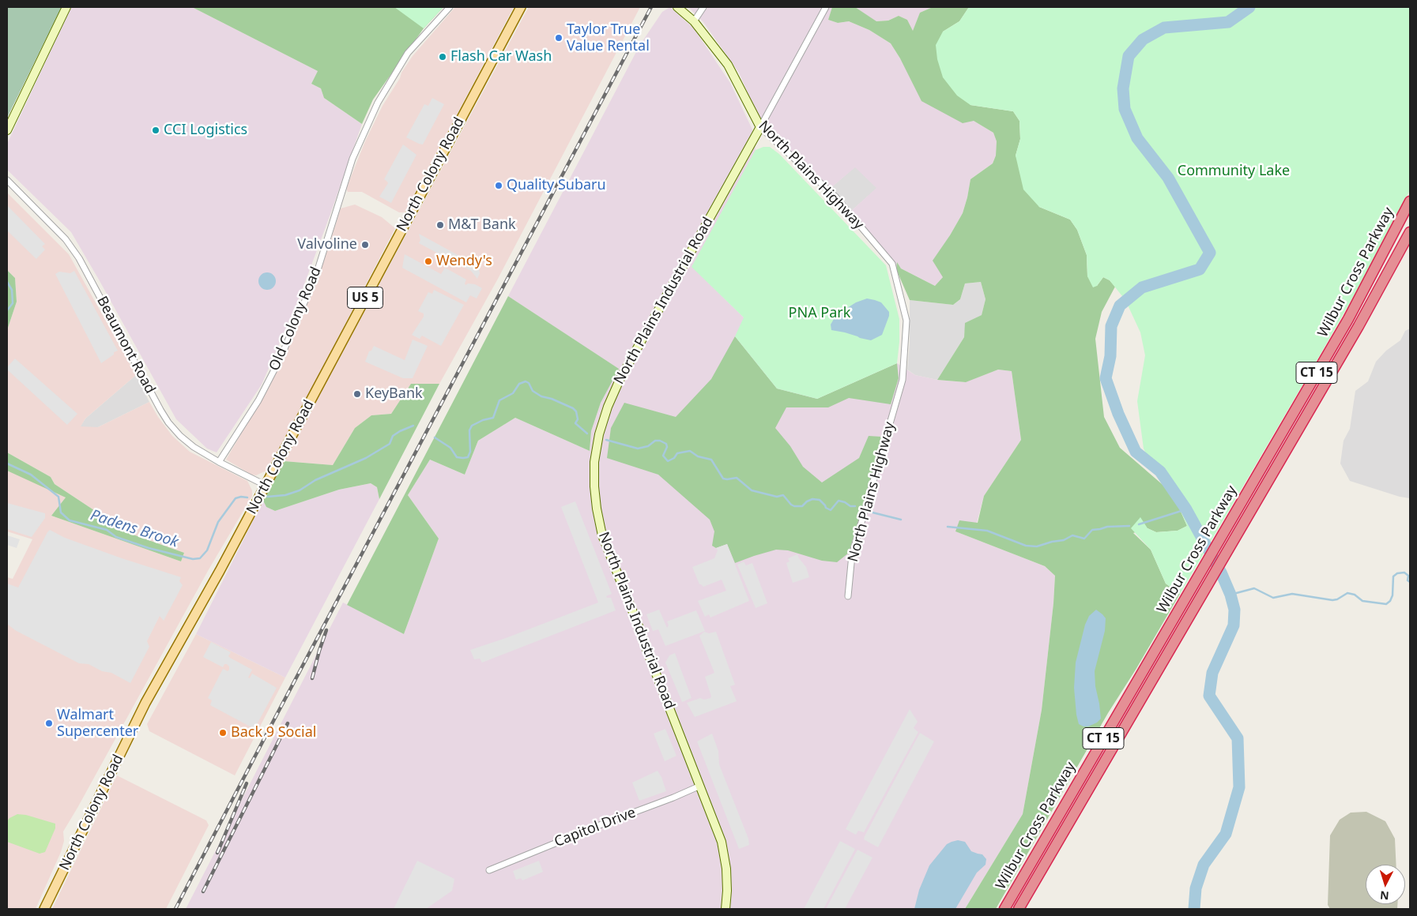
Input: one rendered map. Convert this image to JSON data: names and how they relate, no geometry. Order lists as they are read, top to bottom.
{
  "streets": {
    "highway": ["Wilbur Cross Parkway", "CT 15"],
    "main road": ["North Colony Road", "US 5"],
    "street": [
      "North Plains Highway",
      "North Plains Industrial Road",
      "Old Colony Road",
      "Beaumont Road",
      "Capitol Drive"
    ]
  },
  "crossings": [
    ["North Colony Road", "Beaumont Road"],
    ["North Plains Highway", "North Plains Industrial Road"],
    ["North Plains Industrial Road", "Capitol Drive"],
    ["Old Colony Road", "Beaumont Road"]
  ],
  "water": ["Padens Brook"],
  "parks": ["Community Lake", "PNA Park"],
  "places": [
    "Taylor True Value Rental",
    "Flash Car Wash",
    "CCI Logistics",
    "Quality Subaru",
    "M&T Bank",
    "Valvoline",
    "Wendy's",
    "KeyBank",
    "Walmart Supercenter",
    "Back 9 Social"
  ],
  "north": "bottom"
}
